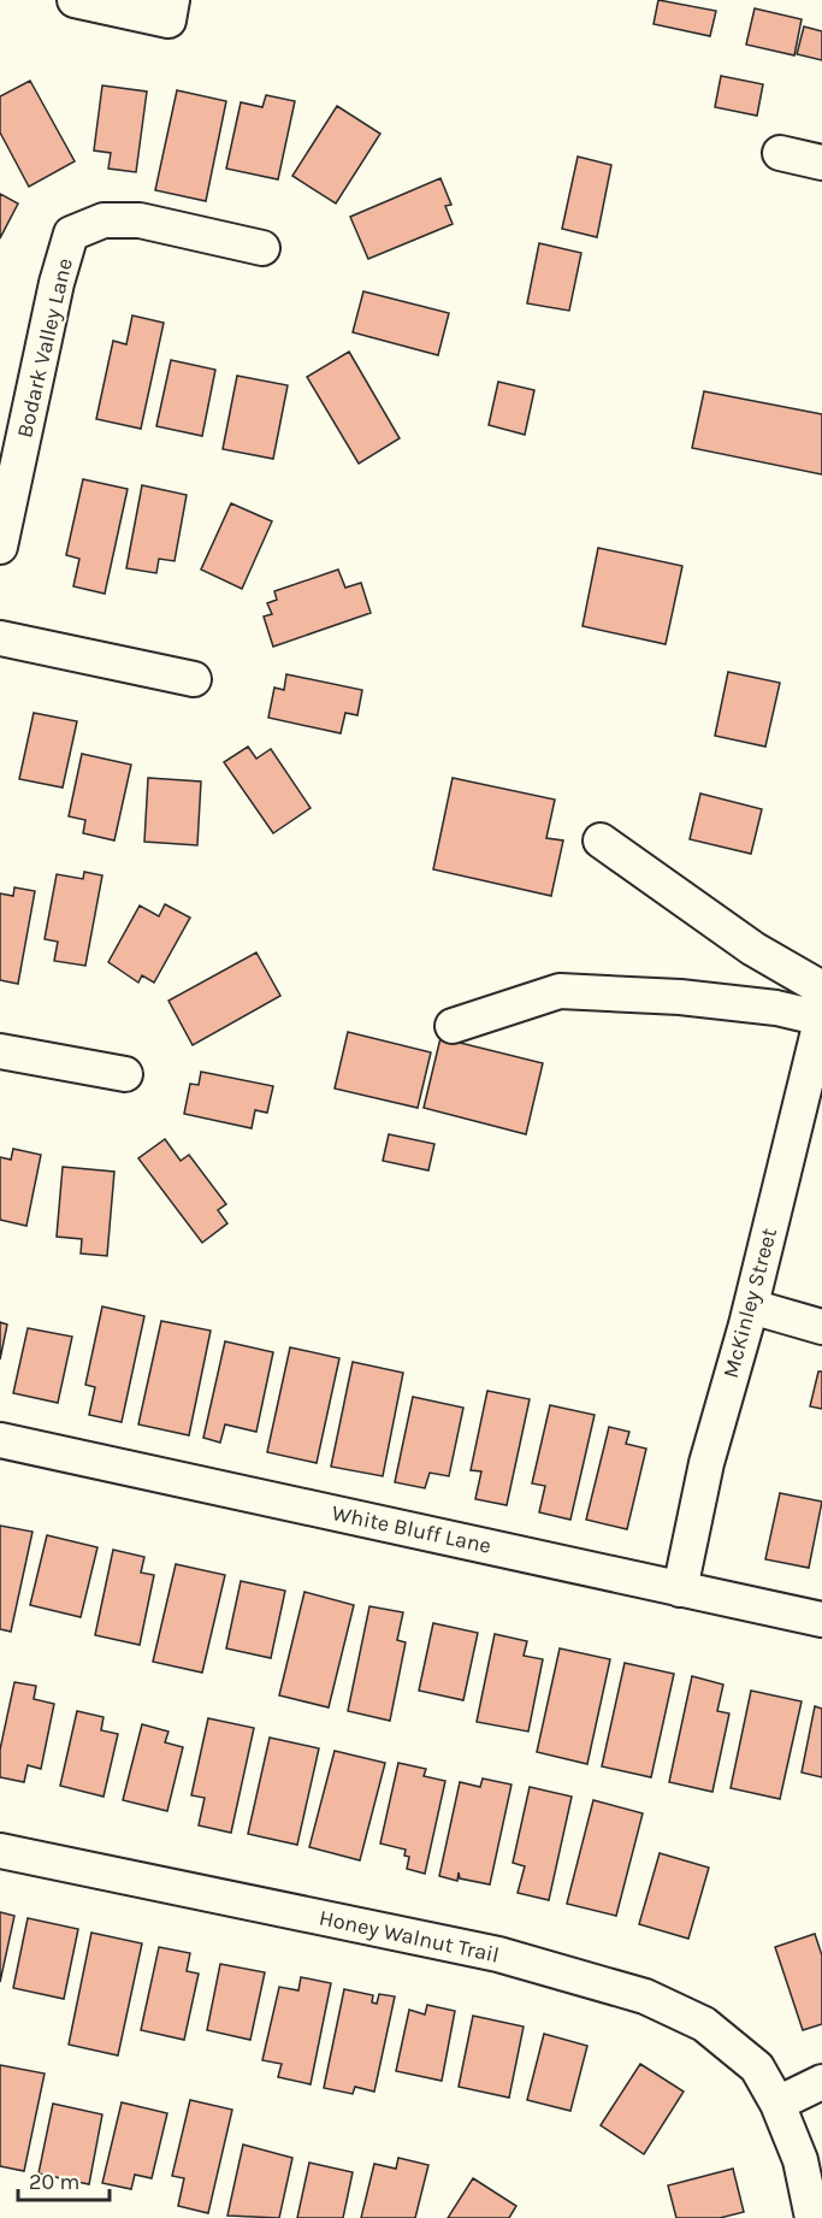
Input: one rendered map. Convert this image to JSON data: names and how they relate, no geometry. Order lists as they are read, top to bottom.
{
  "streets": {
    "street": [
      "Bodark Valley Lane",
      "McKinley Street",
      "White Bluff Lane",
      "Honey Walnut Trail"
    ]
  },
  "crossings": [
    ["McKinley Street", "White Bluff Lane"]
  ],
  "scale_bar": "20 m"
}
